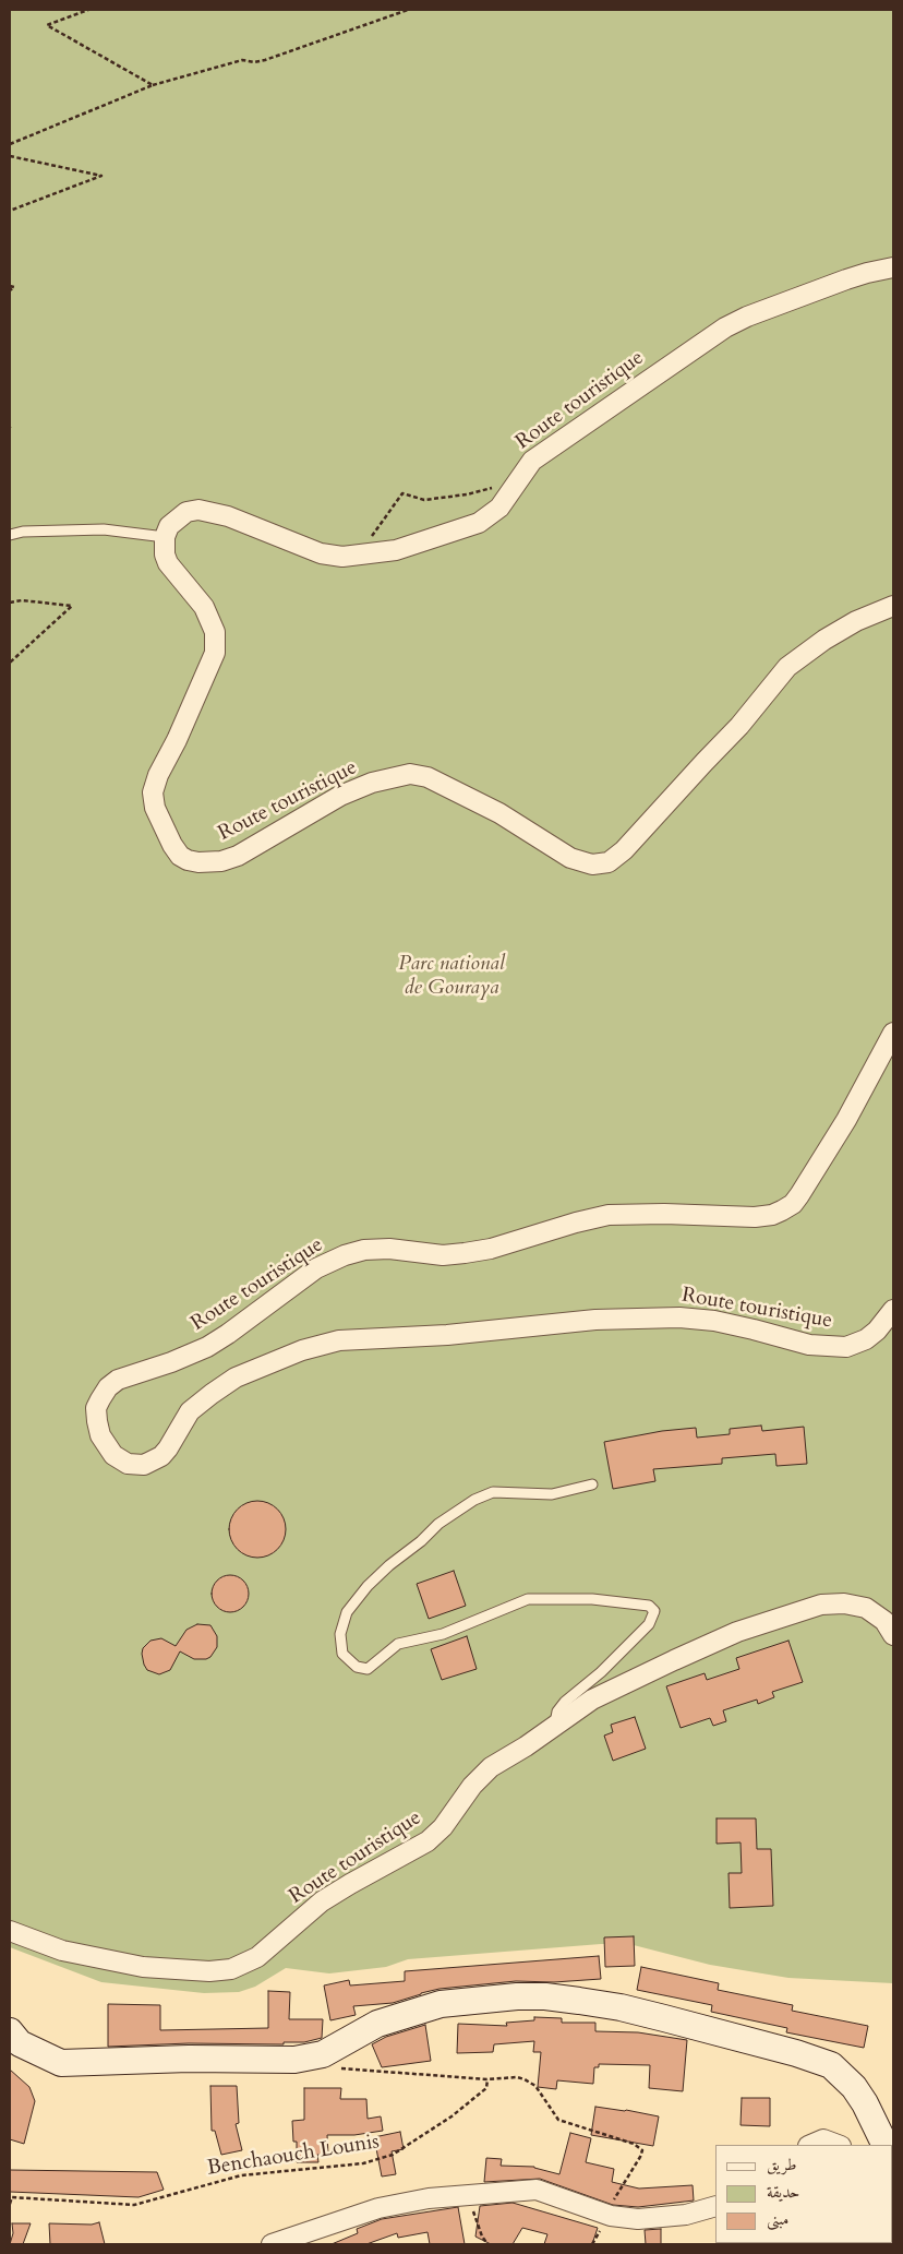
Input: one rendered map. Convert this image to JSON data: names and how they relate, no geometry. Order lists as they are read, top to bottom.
{
  "streets": {
    "street": ["Route touristique"],
    "path": ["Benchaouch Lounis"]
  },
  "parks": ["Parc national de Gouraya"],
  "legend": ["طريق", "حديقة", "مبنى"]
}
